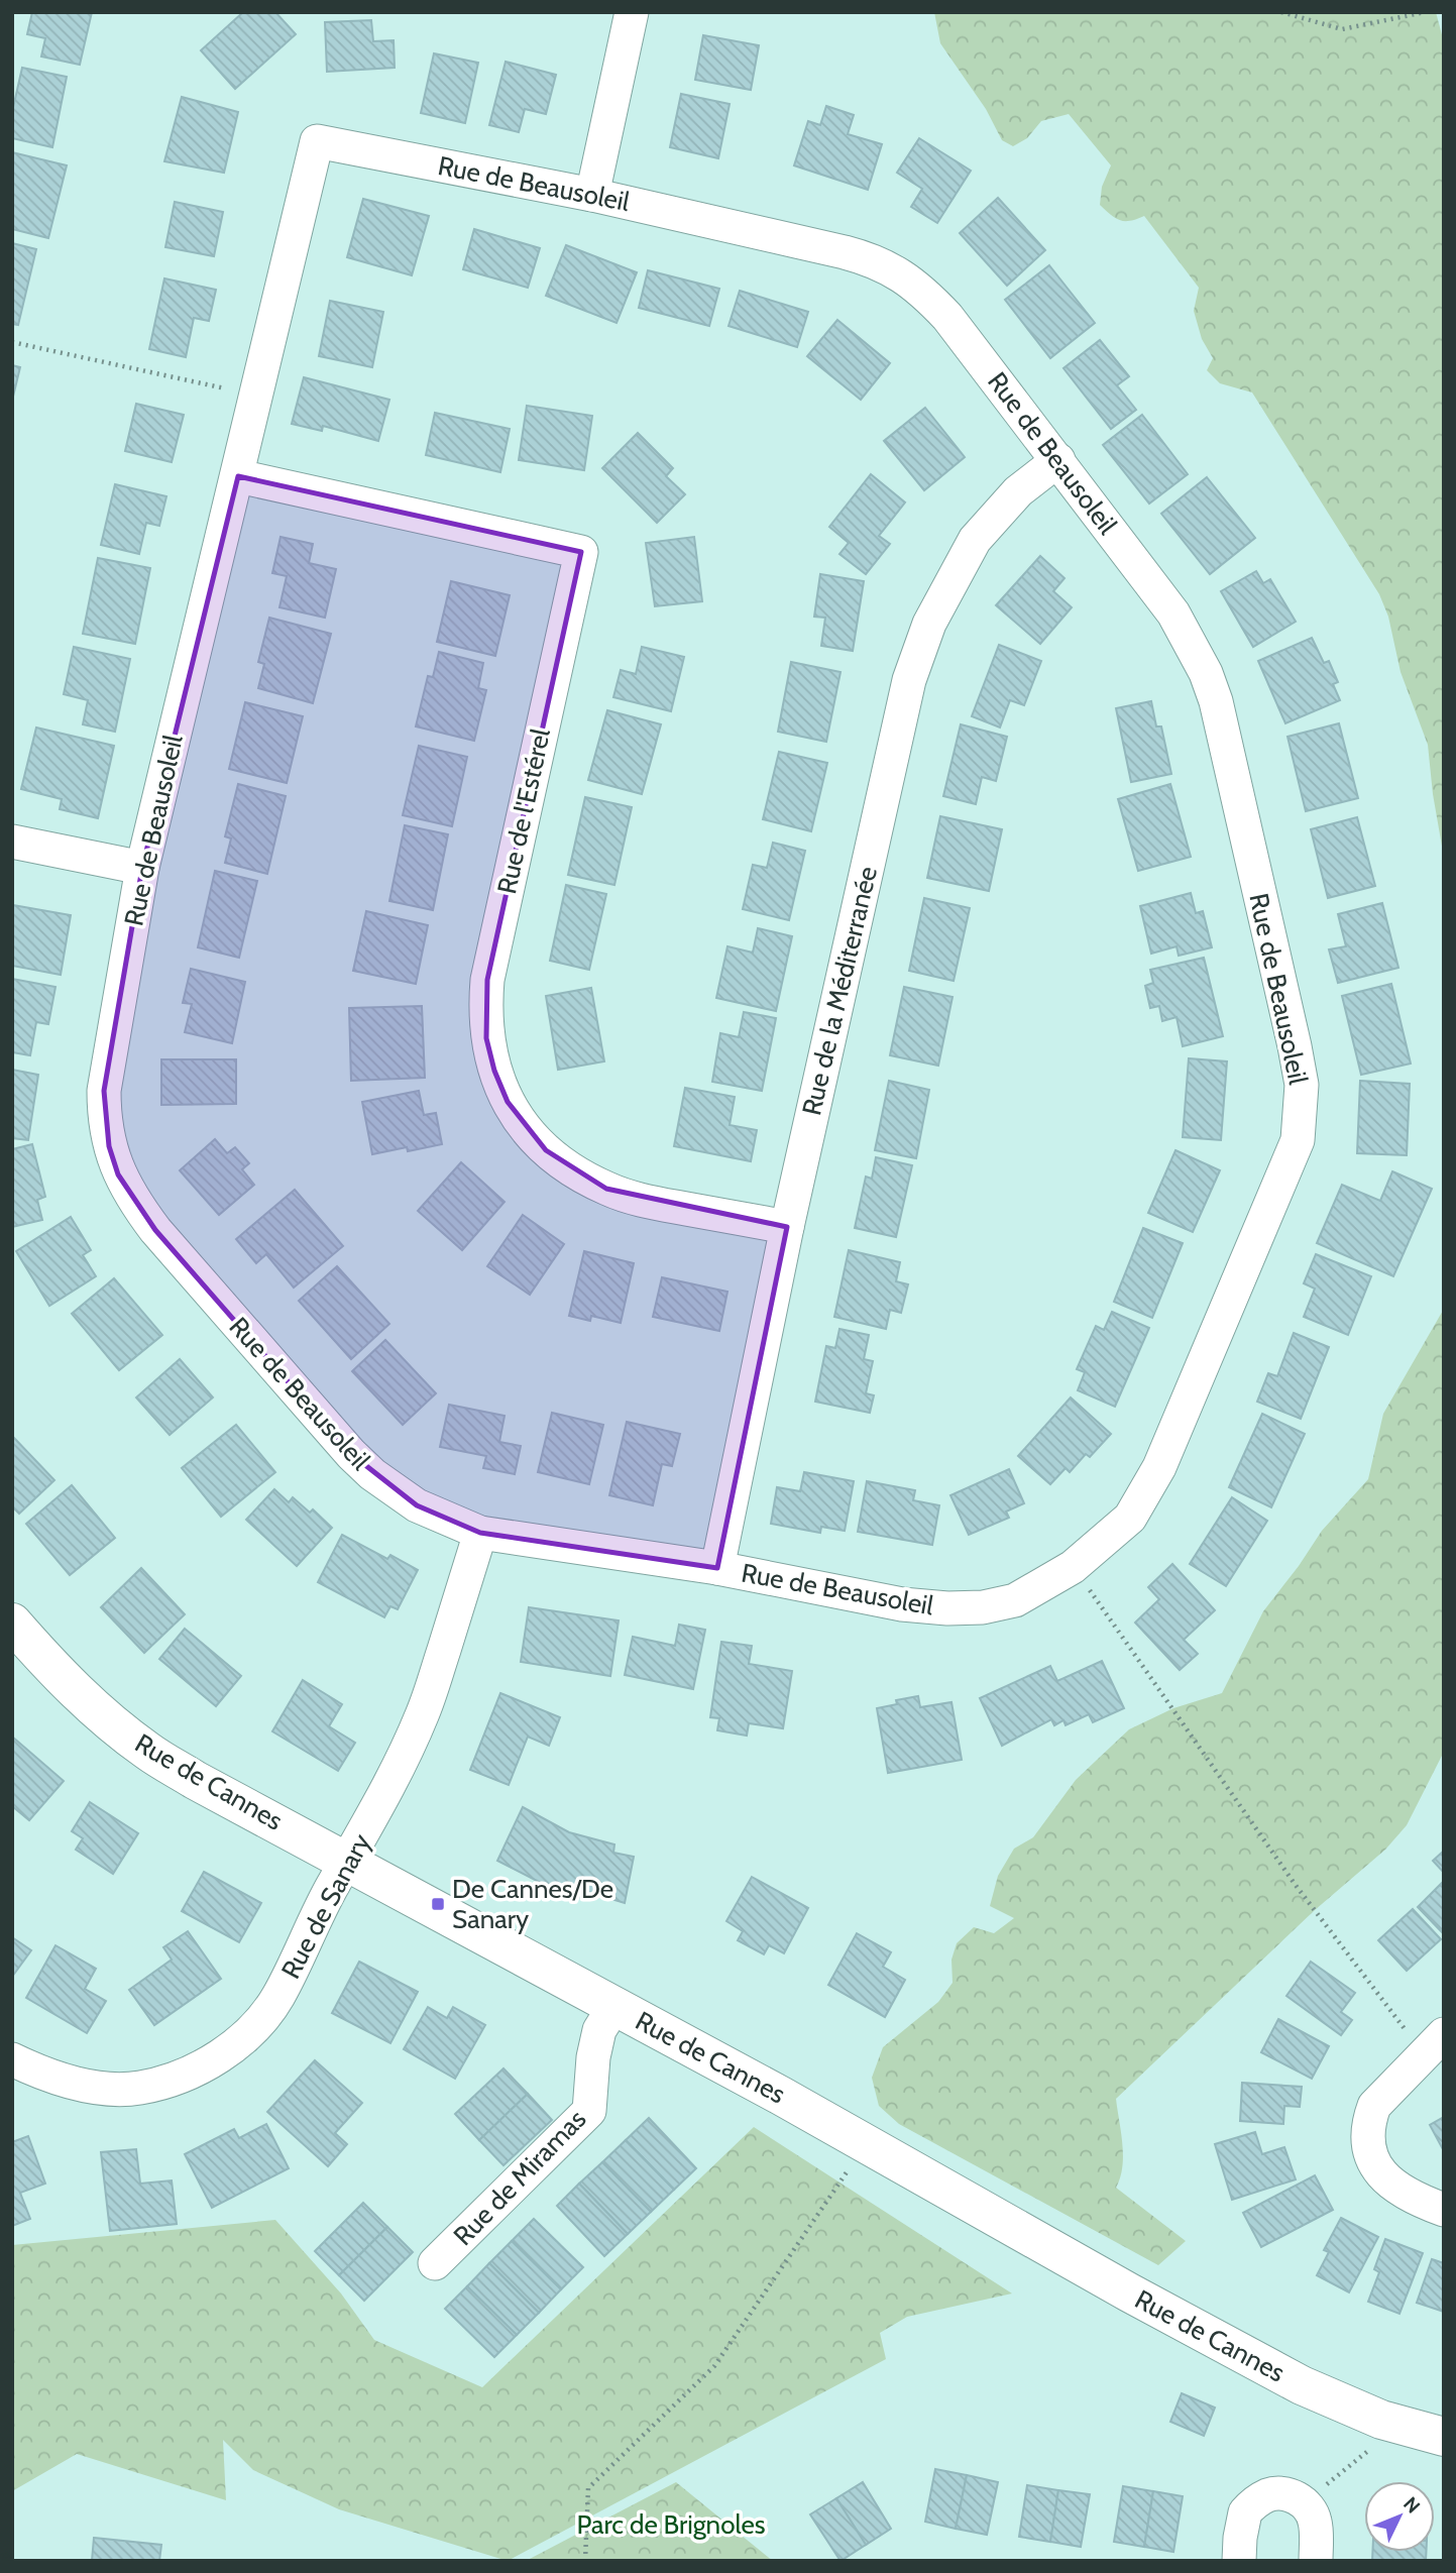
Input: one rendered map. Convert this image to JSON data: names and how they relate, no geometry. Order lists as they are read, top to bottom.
{
  "streets": {
    "street": [
      "Rue de Beausoleil",
      "Rue de l'Estérel",
      "Rue de la Méditerranée",
      "Rue de Cannes",
      "Rue de Sanary",
      "Rue de Miramas"
    ]
  },
  "crossings": [
    ["Rue de Beausoleil", "Rue de l'Estérel"],
    ["Rue de Beausoleil", "Rue de la Méditerranée"],
    ["Rue de Beausoleil", "Rue de Sanary"],
    ["Rue de l'Estérel", "Rue de la Méditerranée"],
    ["Rue de Cannes", "Rue de Sanary"],
    ["Rue de Cannes", "Rue de Miramas"]
  ],
  "parks": ["Parc de Brignoles"],
  "places": {
    "transit": ["De Cannes/De Sanary"]
  },
  "north": "top right"
}
